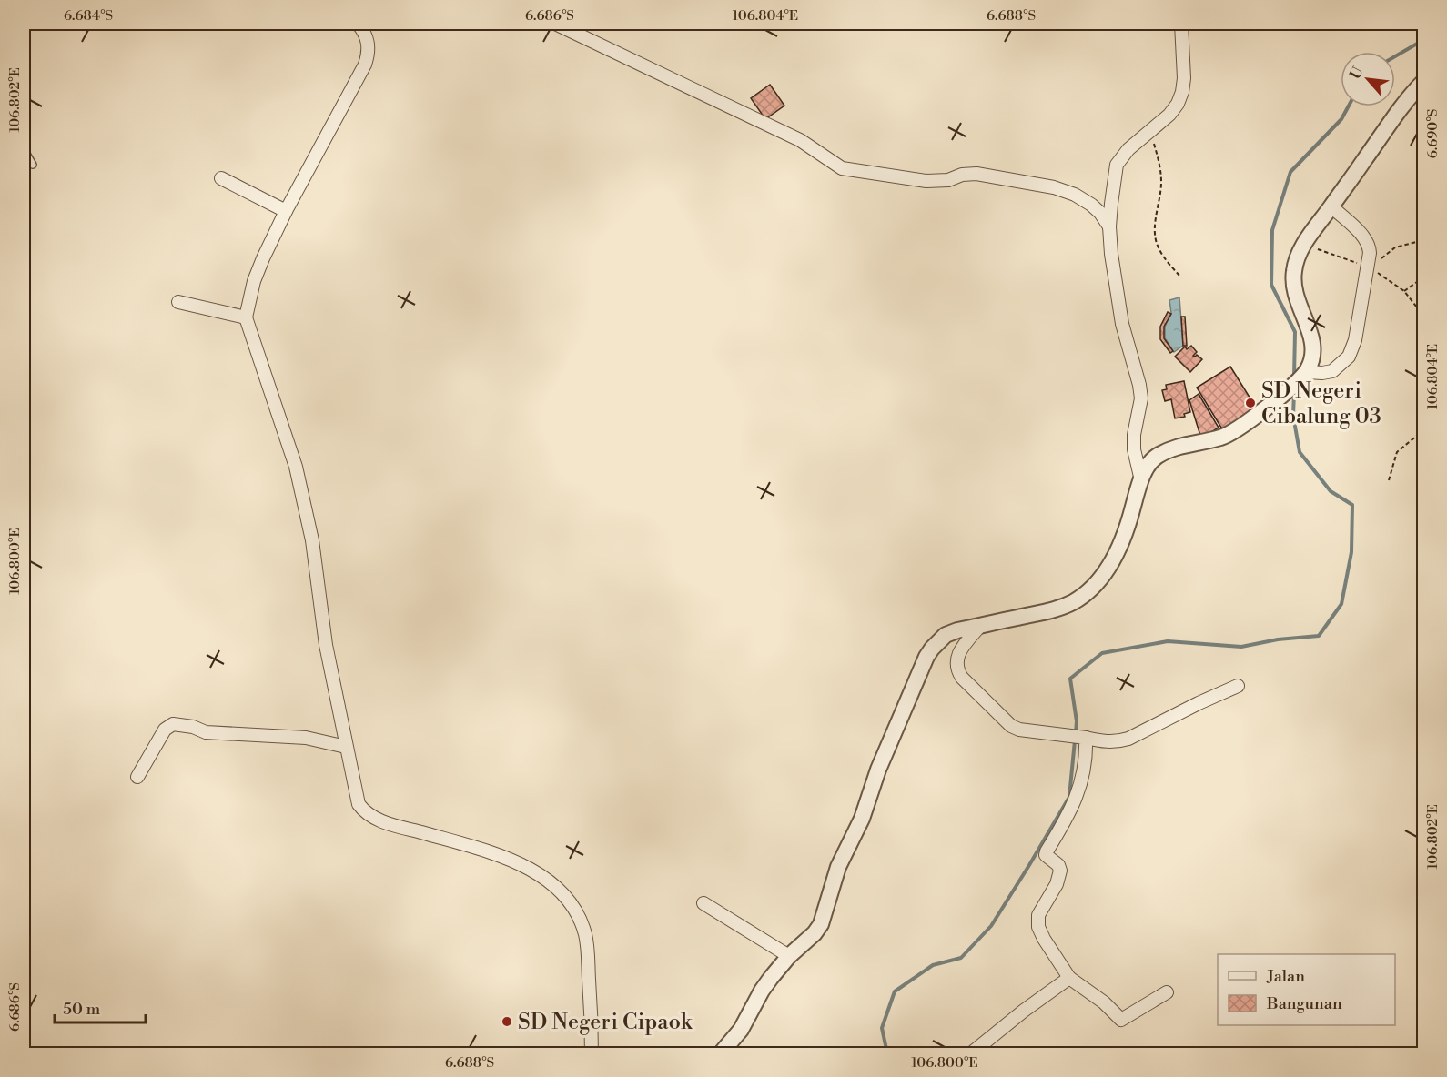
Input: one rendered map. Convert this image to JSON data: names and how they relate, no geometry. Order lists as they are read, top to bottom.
{
  "places": ["SD Negeri Cibalung 03", "SD Negeri Cipaok"],
  "legend": ["Jalan", "Bangunan"],
  "scale_bar": "50 m",
  "north": "top left",
  "coordinates": [
    "6.684°S",
    "6.686°S",
    "106.804°E",
    "6.688°S",
    "106.802°E",
    "6.690°S",
    "106.800°E"
  ]
}
